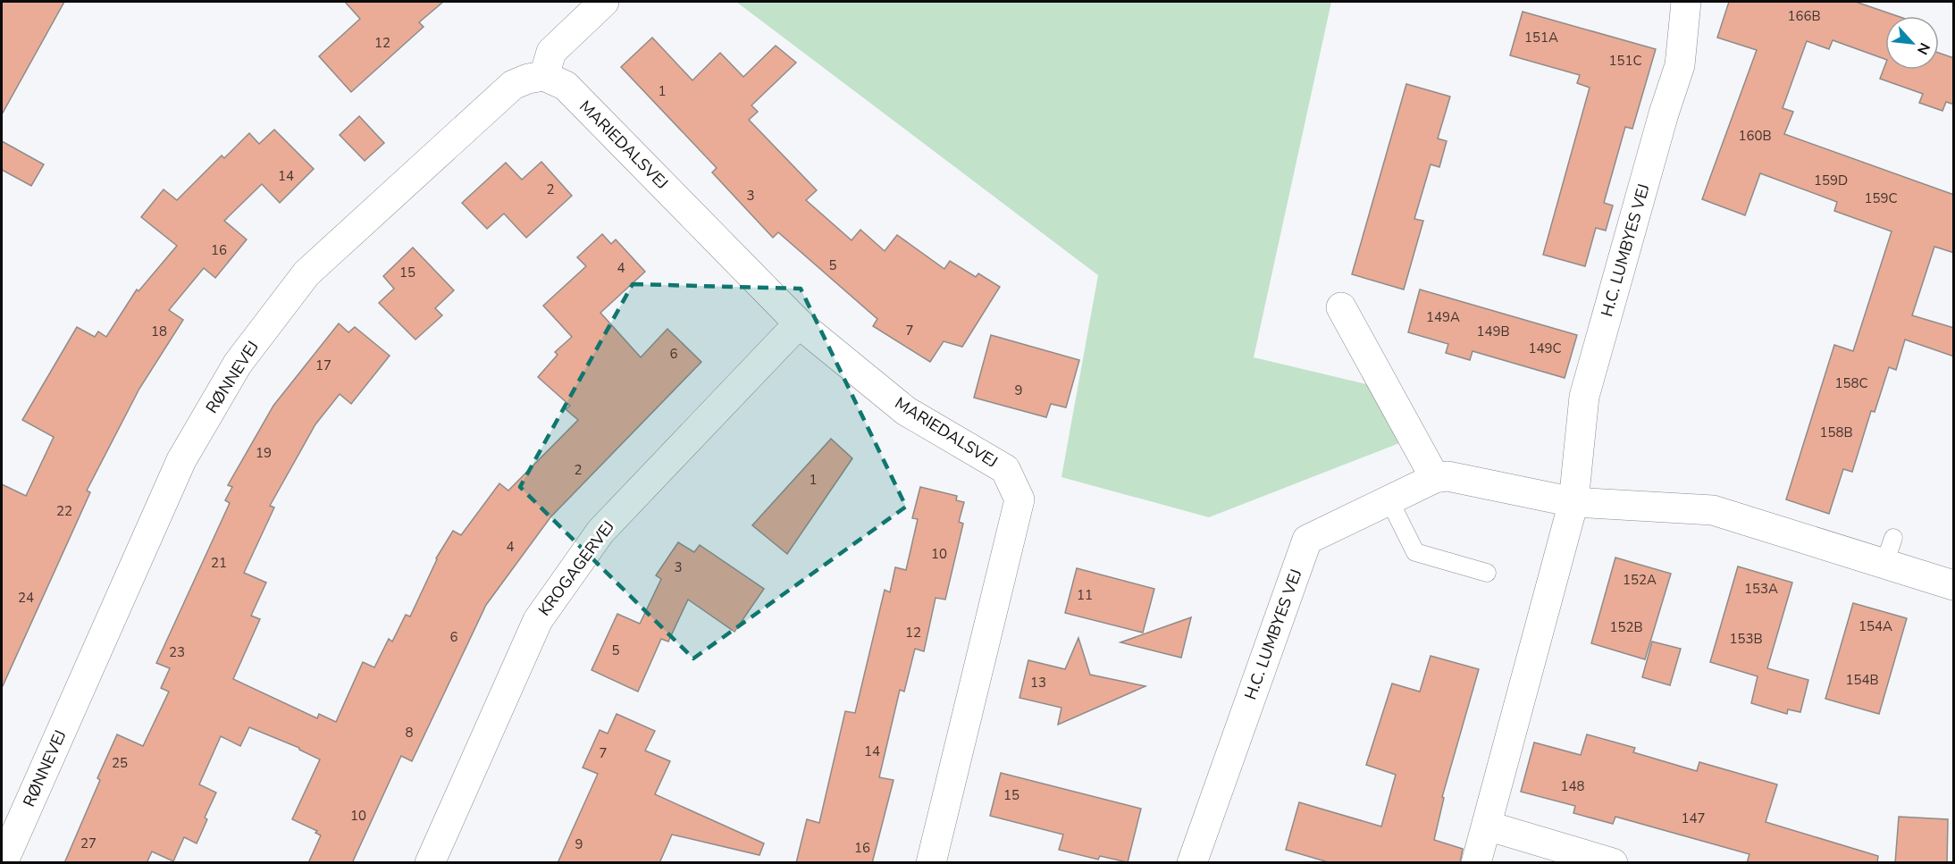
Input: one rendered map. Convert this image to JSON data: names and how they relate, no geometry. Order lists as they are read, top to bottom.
{
  "streets": {
    "street": [
      "MARIEDALSVEJ",
      "H.C. LUMBYES VEJ",
      "RØNNEVEJ",
      "KROGAGERVEJ"
    ]
  },
  "crossings": [
    ["MARIEDALSVEJ", "RØNNEVEJ"],
    ["MARIEDALSVEJ", "KROGAGERVEJ"]
  ],
  "house_numbers": [
    "166B",
    "151A",
    "12",
    "151C",
    "1",
    "160B",
    "14",
    "159D",
    "2",
    "3",
    "159C",
    "16",
    "5",
    "4",
    "15",
    "149A",
    "7",
    "18",
    "149B",
    "149C",
    "6",
    "17",
    "158C",
    "9",
    "158B",
    "19",
    "2",
    "1",
    "22",
    "4",
    "10",
    "21",
    "3",
    "152A",
    "153A",
    "11",
    "24",
    "154A",
    "152B",
    "12",
    "6",
    "153B",
    "5",
    "23",
    "154B",
    "13",
    "8",
    "14",
    "7",
    "25",
    "148",
    "15",
    "10",
    "147",
    "27",
    "9",
    "16"
  ],
  "north": "bottom right"
}
